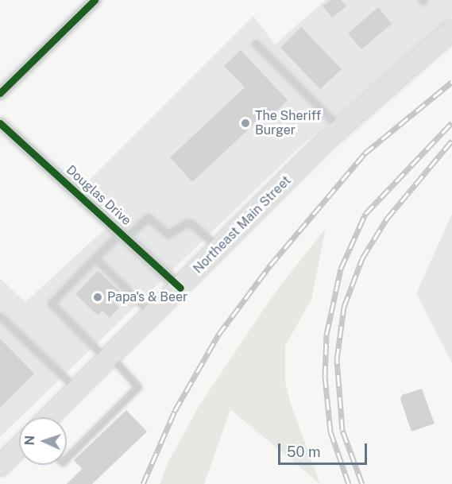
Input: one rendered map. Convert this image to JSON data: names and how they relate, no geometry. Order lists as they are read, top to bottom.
{
  "streets": {
    "main road": ["Northeast Main Street"],
    "street": ["Douglas Drive"]
  },
  "crossings": [
    ["Douglas Drive", "Northeast Main Street"]
  ],
  "places": ["The Sheriff Burger", "Papa's & Beer"],
  "scale_bar": "50 m",
  "north": "left"
}
